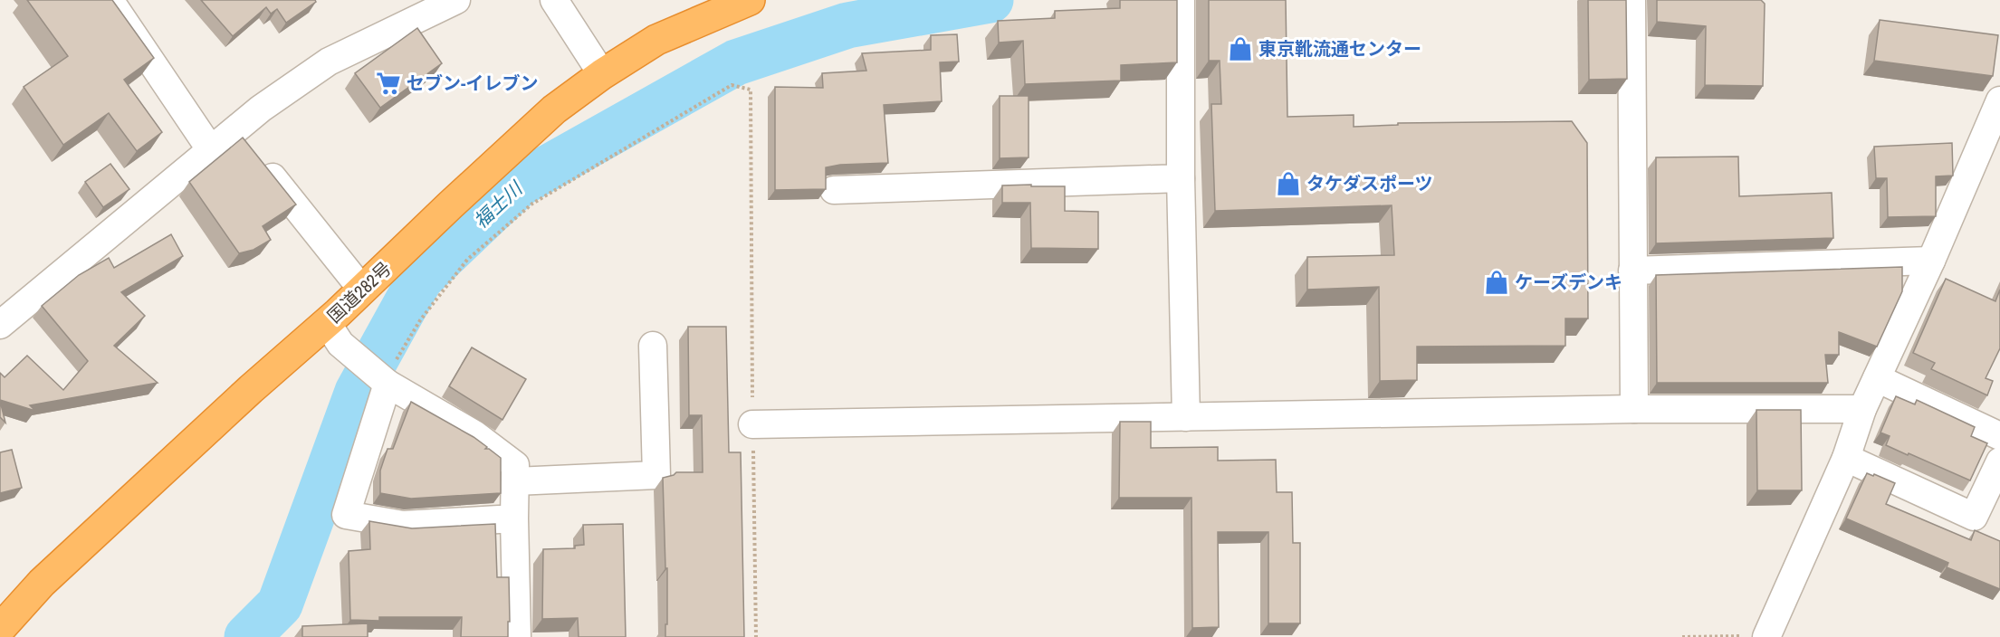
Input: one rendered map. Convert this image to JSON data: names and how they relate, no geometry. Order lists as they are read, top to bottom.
{
  "streets": {
    "highway": ["国道282号"]
  },
  "water": ["福士川"],
  "places": {
    "shop": ["東京靴流通センター", "タケダスポーツ", "ケーズデンキ"],
    "supermarket": ["セブン-イレブン"]
  }
}
